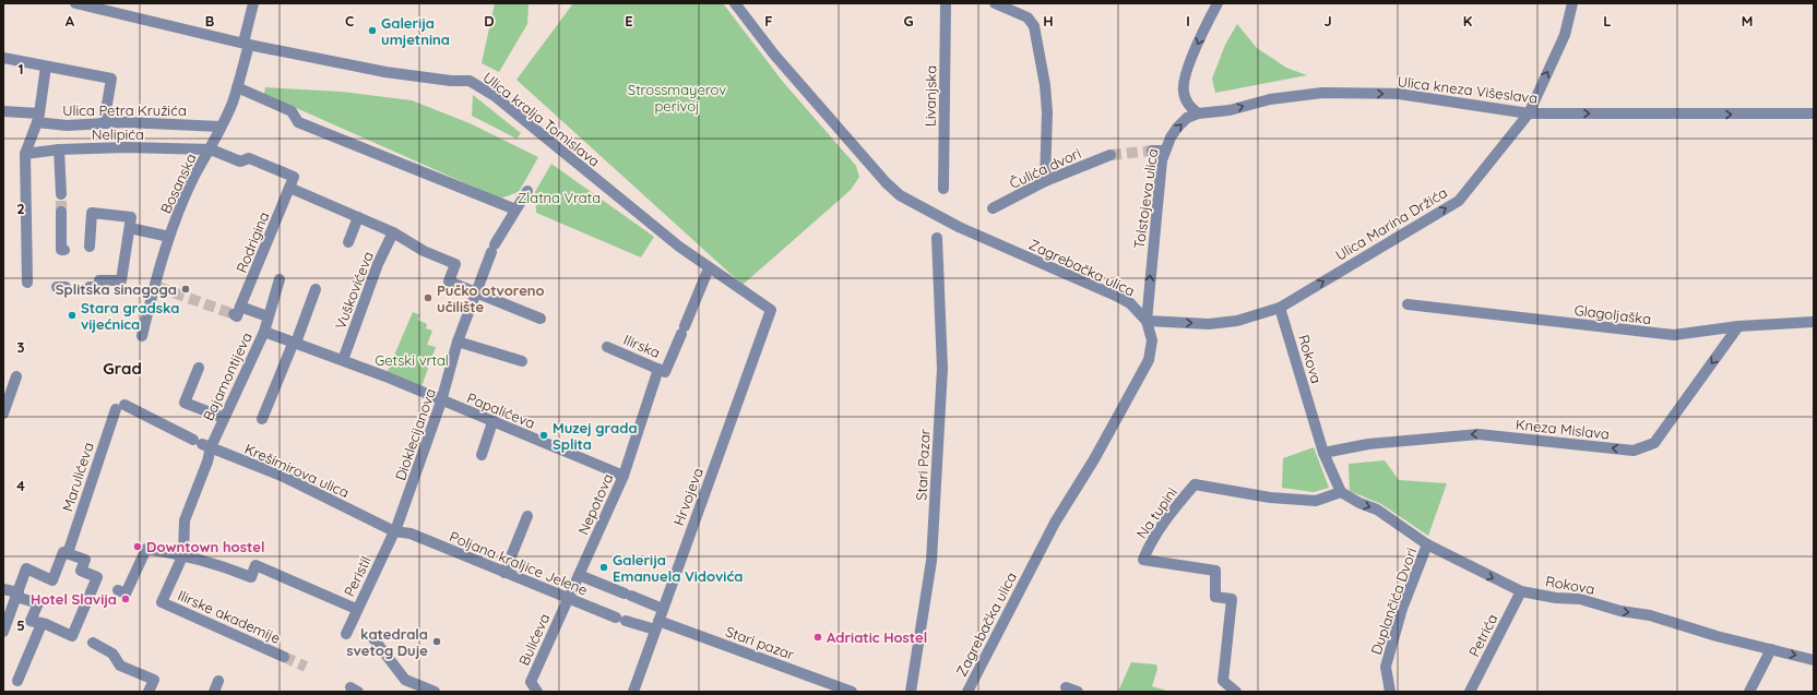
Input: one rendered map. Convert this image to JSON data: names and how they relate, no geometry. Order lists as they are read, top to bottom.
{
  "streets": {
    "street": [
      "Ulica kneza Višeslava",
      "Livanjska",
      "Ulica Petra Kružića",
      "Ulica kralja Tomislava",
      "Nelipića",
      "Čulića dvori",
      "Bosanska",
      "Tolstojeva ulica",
      "Ulica Marina Držića",
      "Rodrigina",
      "Zagrebačka ulica",
      "Vuškovićeva",
      "Glagoljaška",
      "Ilirska",
      "Rokova",
      "Bajamontijeva",
      "Papalićeva",
      "Kneza Mislava",
      "Dioklecijanova",
      "Stari Pazar",
      "Krešimirova ulica",
      "Marulićeva",
      "Hrvojeva",
      "Nepotova",
      "Na tupini",
      "Poljana kraljice Jelene",
      "Peristil",
      "Duplančića Dvori",
      "Ilirske akademije",
      "Petrića",
      "Bulićeva",
      "Stari pazar"
    ]
  },
  "crossings": [
    ["Ulica kneza Višeslava", "Tolstojeva ulica"],
    ["Ulica kneza Višeslava", "Ulica Marina Držića"],
    ["Ulica Petra Kružića", "Bosanska"],
    ["Ulica kralja Tomislava", "Bosanska"],
    ["Ulica kralja Tomislava", "Hrvojeva"],
    ["Ulica kralja Tomislava", "Nepotova"],
    ["Nelipića", "Bosanska"],
    ["Tolstojeva ulica", "Ulica Marina Držića"],
    ["Tolstojeva ulica", "Zagrebačka ulica"],
    ["Ulica Marina Držića", "Zagrebačka ulica"],
    ["Ulica Marina Držića", "Rokova"],
    ["Rodrigina", "Bajamontijeva"],
    ["Vuškovićeva", "Papalićeva"],
    ["Glagoljaška", "Kneza Mislava"],
    ["Ilirska", "Nepotova"],
    ["Rokova", "Kneza Mislava"],
    ["Rokova", "Na tupini"],
    ["Rokova", "Duplančića Dvori"],
    ["Rokova", "Petrića"],
    ["Bajamontijeva", "Papalićeva"],
    ["Bajamontijeva", "Krešimirova ulica"],
    ["Bajamontijeva", "Ilirske akademije"],
    ["Papalićeva", "Dioklecijanova"],
    ["Papalićeva", "Nepotova"],
    ["Dioklecijanova", "Krešimirova ulica"],
    ["Dioklecijanova", "Poljana kraljice Jelene"],
    ["Dioklecijanova", "Peristil"],
    ["Krešimirova ulica", "Marulićeva"],
    ["Krešimirova ulica", "Poljana kraljice Jelene"],
    ["Krešimirova ulica", "Peristil"],
    ["Hrvojeva", "Poljana kraljice Jelene"],
    ["Hrvojeva", "Stari pazar"],
    ["Nepotova", "Poljana kraljice Jelene"],
    ["Nepotova", "Bulićeva"],
    ["Poljana kraljice Jelene", "Peristil"],
    ["Poljana kraljice Jelene", "Bulićeva"],
    ["Poljana kraljice Jelene", "Stari pazar"]
  ],
  "one_way": [
    "Ulica kneza Višeslava",
    "Tolstojeva ulica",
    "Ulica Marina Držića",
    "Rokova",
    "Kneza Mislava"
  ],
  "districts": ["Grad"],
  "parks": ["Strossmayerov perivoj", "Zlatna Vrata", "Getski vrtal"],
  "places": [
    "Galerija umjetnina",
    "Splitska sinagoga",
    "Pučko otvoreno učilište",
    "Stara gradska vijećnica",
    "Muzej grada Splita",
    "Downtown hostel",
    "Galerija Emanuela Vidovića",
    "Hotel Slavija",
    "Adriatic Hostel",
    "katedrala svetog Duje"
  ],
  "grid": {
    "columns": [
      "A",
      "B",
      "C",
      "D",
      "E",
      "F",
      "G",
      "H",
      "I",
      "J",
      "K",
      "L",
      "M"
    ],
    "rows": [
      "1",
      "2",
      "3",
      "4",
      "5"
    ]
  }
}
